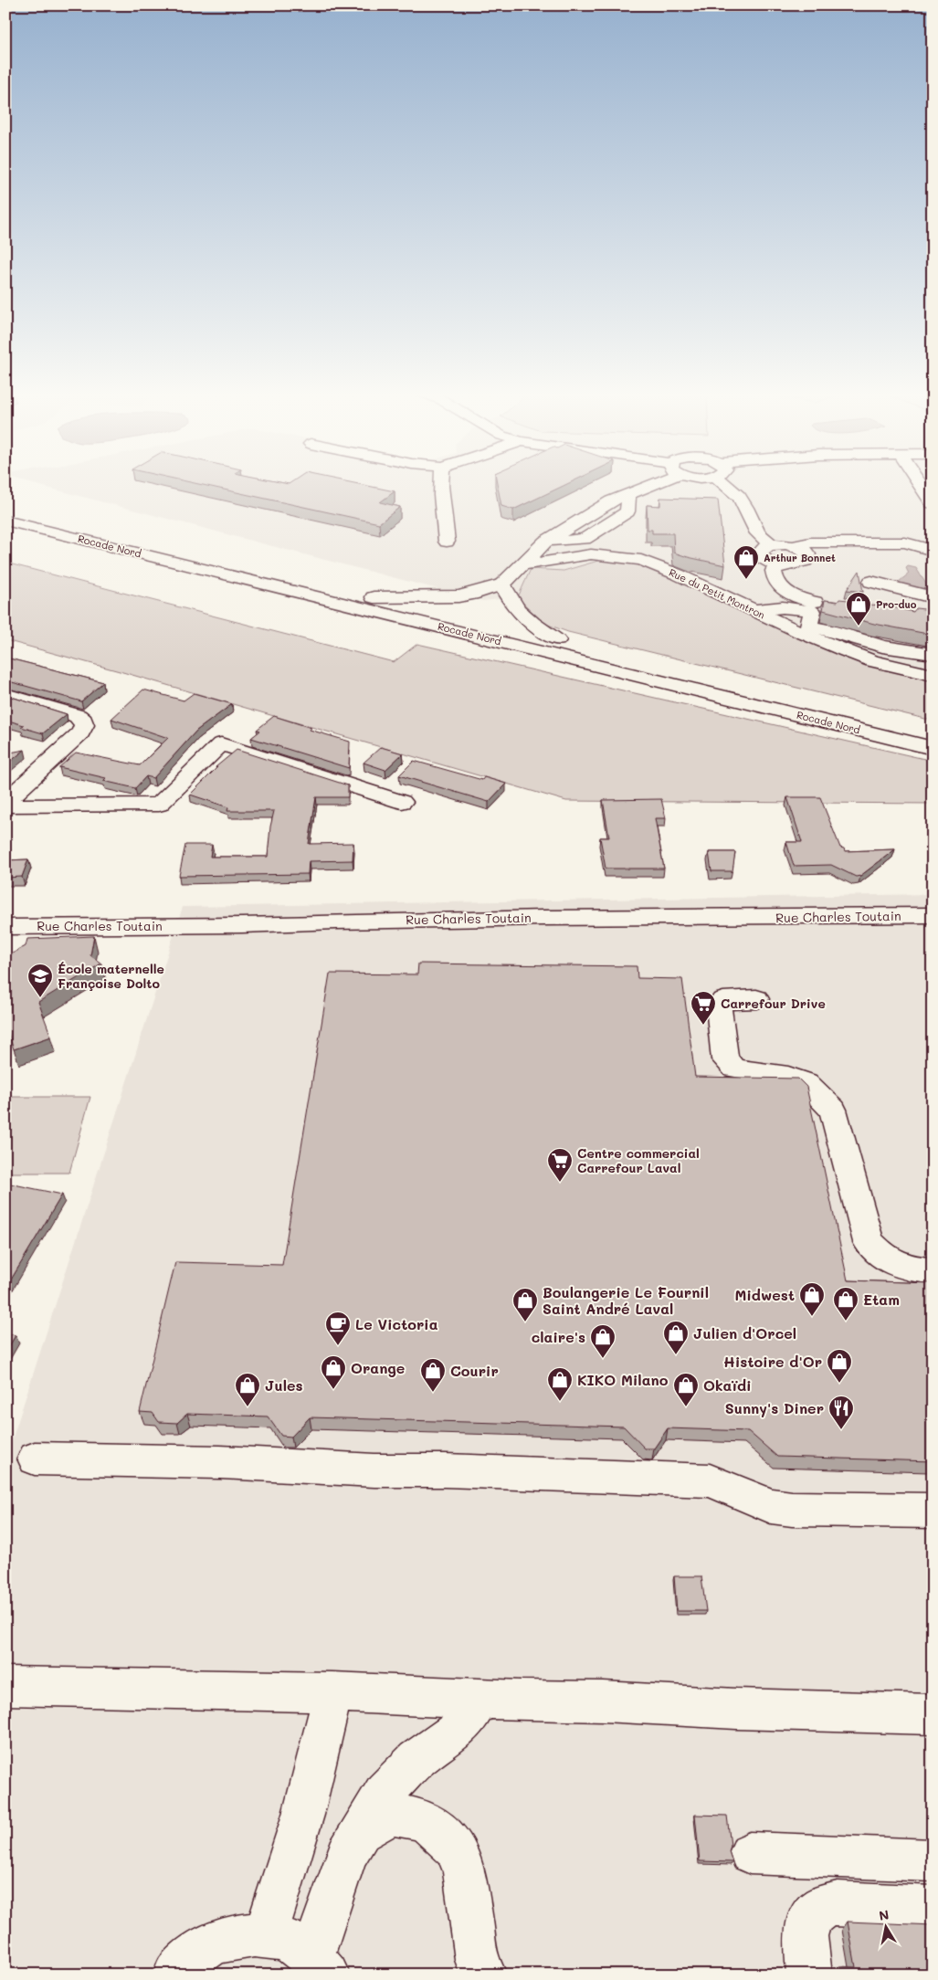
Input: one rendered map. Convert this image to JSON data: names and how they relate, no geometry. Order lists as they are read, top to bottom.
{
  "streets": {
    "street": ["Rocade Nord", "Rue du Petit Montron", "Rue Charles Toutain"]
  },
  "places": {
    "shop": [
      "Arthur Bonnet",
      "Pro-duo",
      "Midwest",
      "Etam",
      "Boulangerie Le Fournil Saint André Laval",
      "Julien d'Orcel",
      "claire's",
      "Histoire d'Or",
      "Orange",
      "Courir",
      "KIKO Milano",
      "Jules",
      "Okaïdi"
    ],
    "school or university": ["École maternelle Françoise Dolto"],
    "supermarket": ["Carrefour Drive", "Centre commercial Carrefour Laval"],
    "cafe": ["Le Victoria"],
    "restaurant": ["Sunny's Diner"]
  },
  "north": "top"
}
